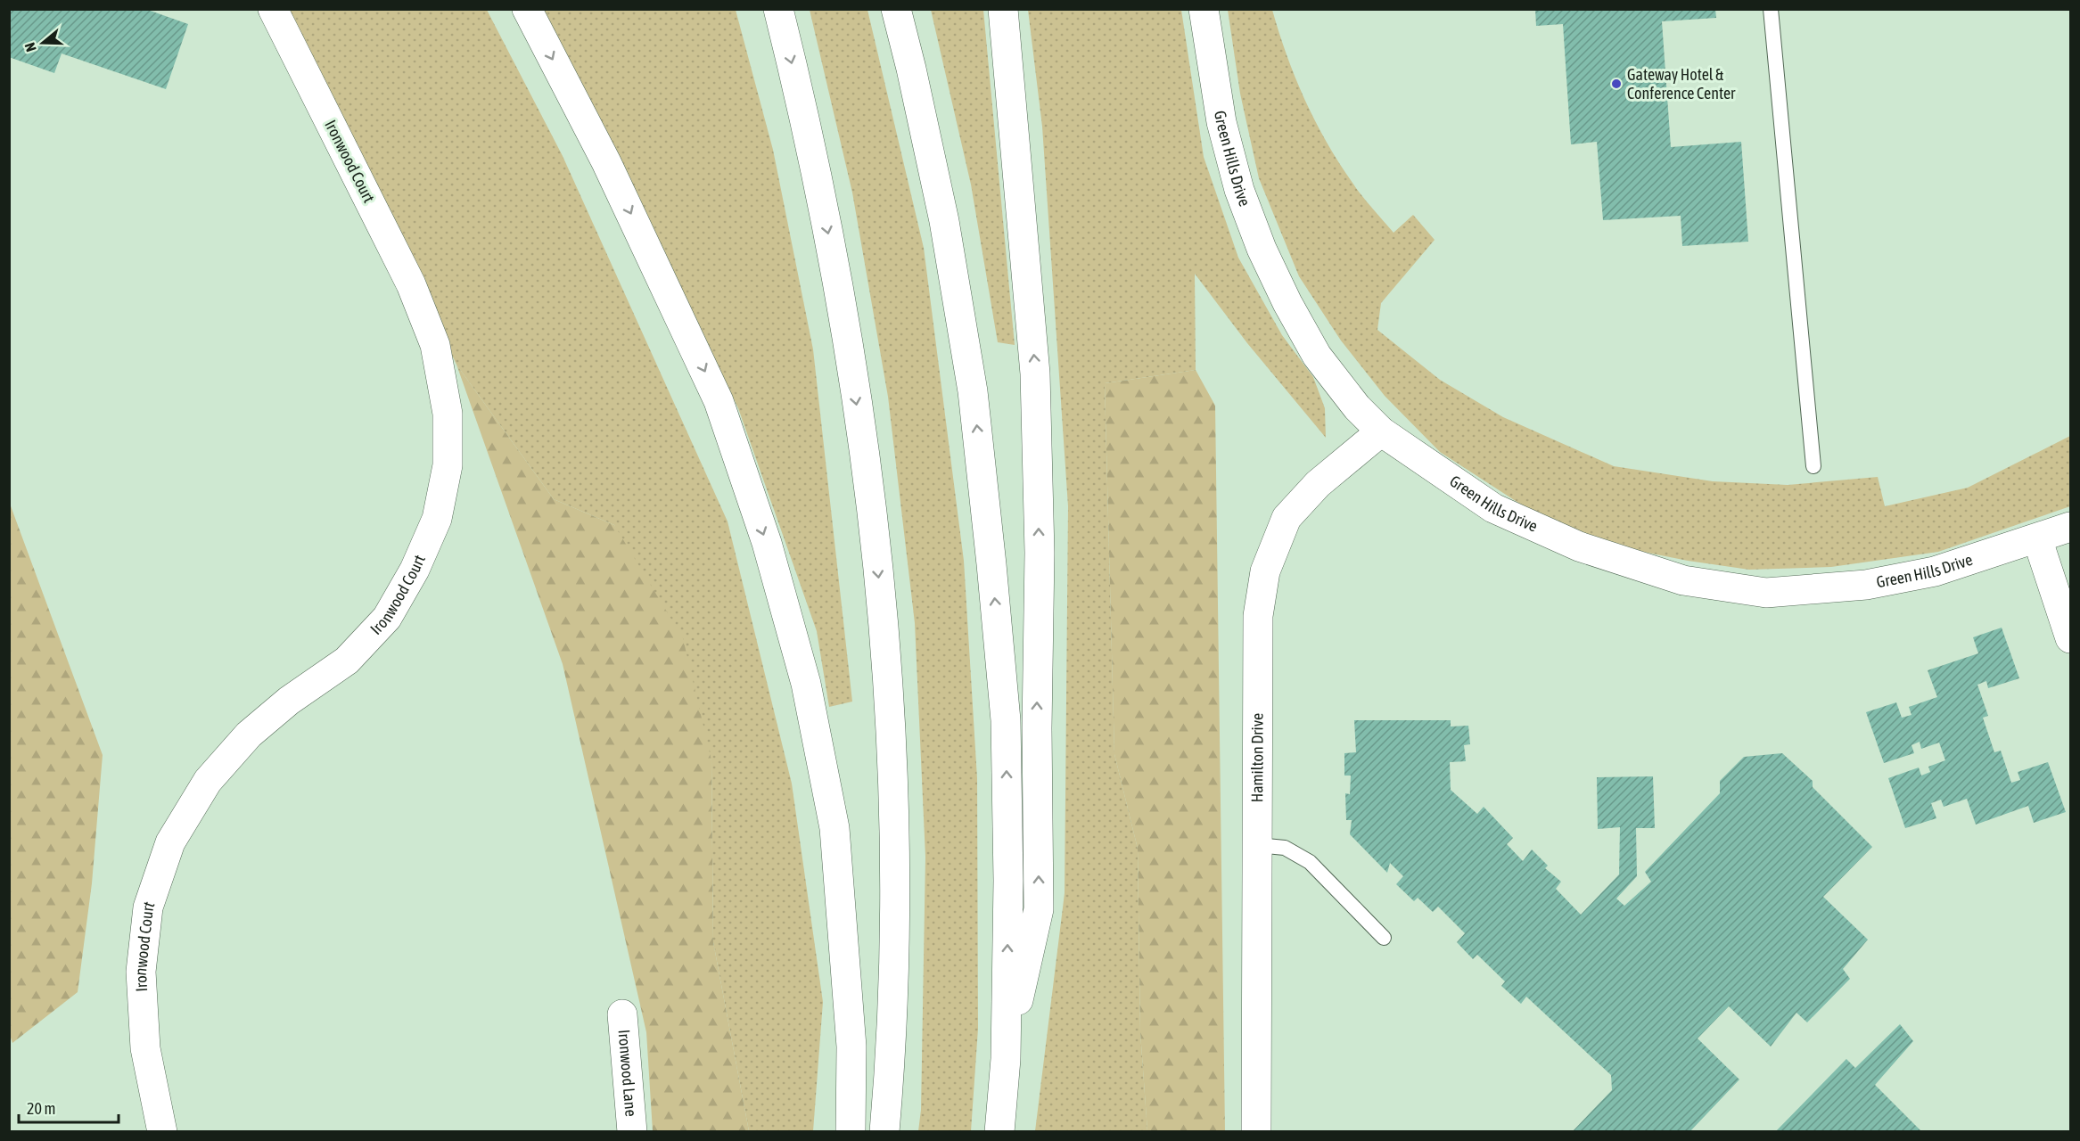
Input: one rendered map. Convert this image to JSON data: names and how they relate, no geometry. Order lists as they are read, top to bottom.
{
  "streets": {
    "main road": [
      "Green Hills Drive",
      "Ironwood Court",
      "Hamilton Drive",
      "Ironwood Lane"
    ]
  },
  "crossings": [
    ["Green Hills Drive", "Hamilton Drive"]
  ],
  "places": ["Gateway Hotel & Conference Center"],
  "scale_bar": "20 m",
  "north": "left"
}
